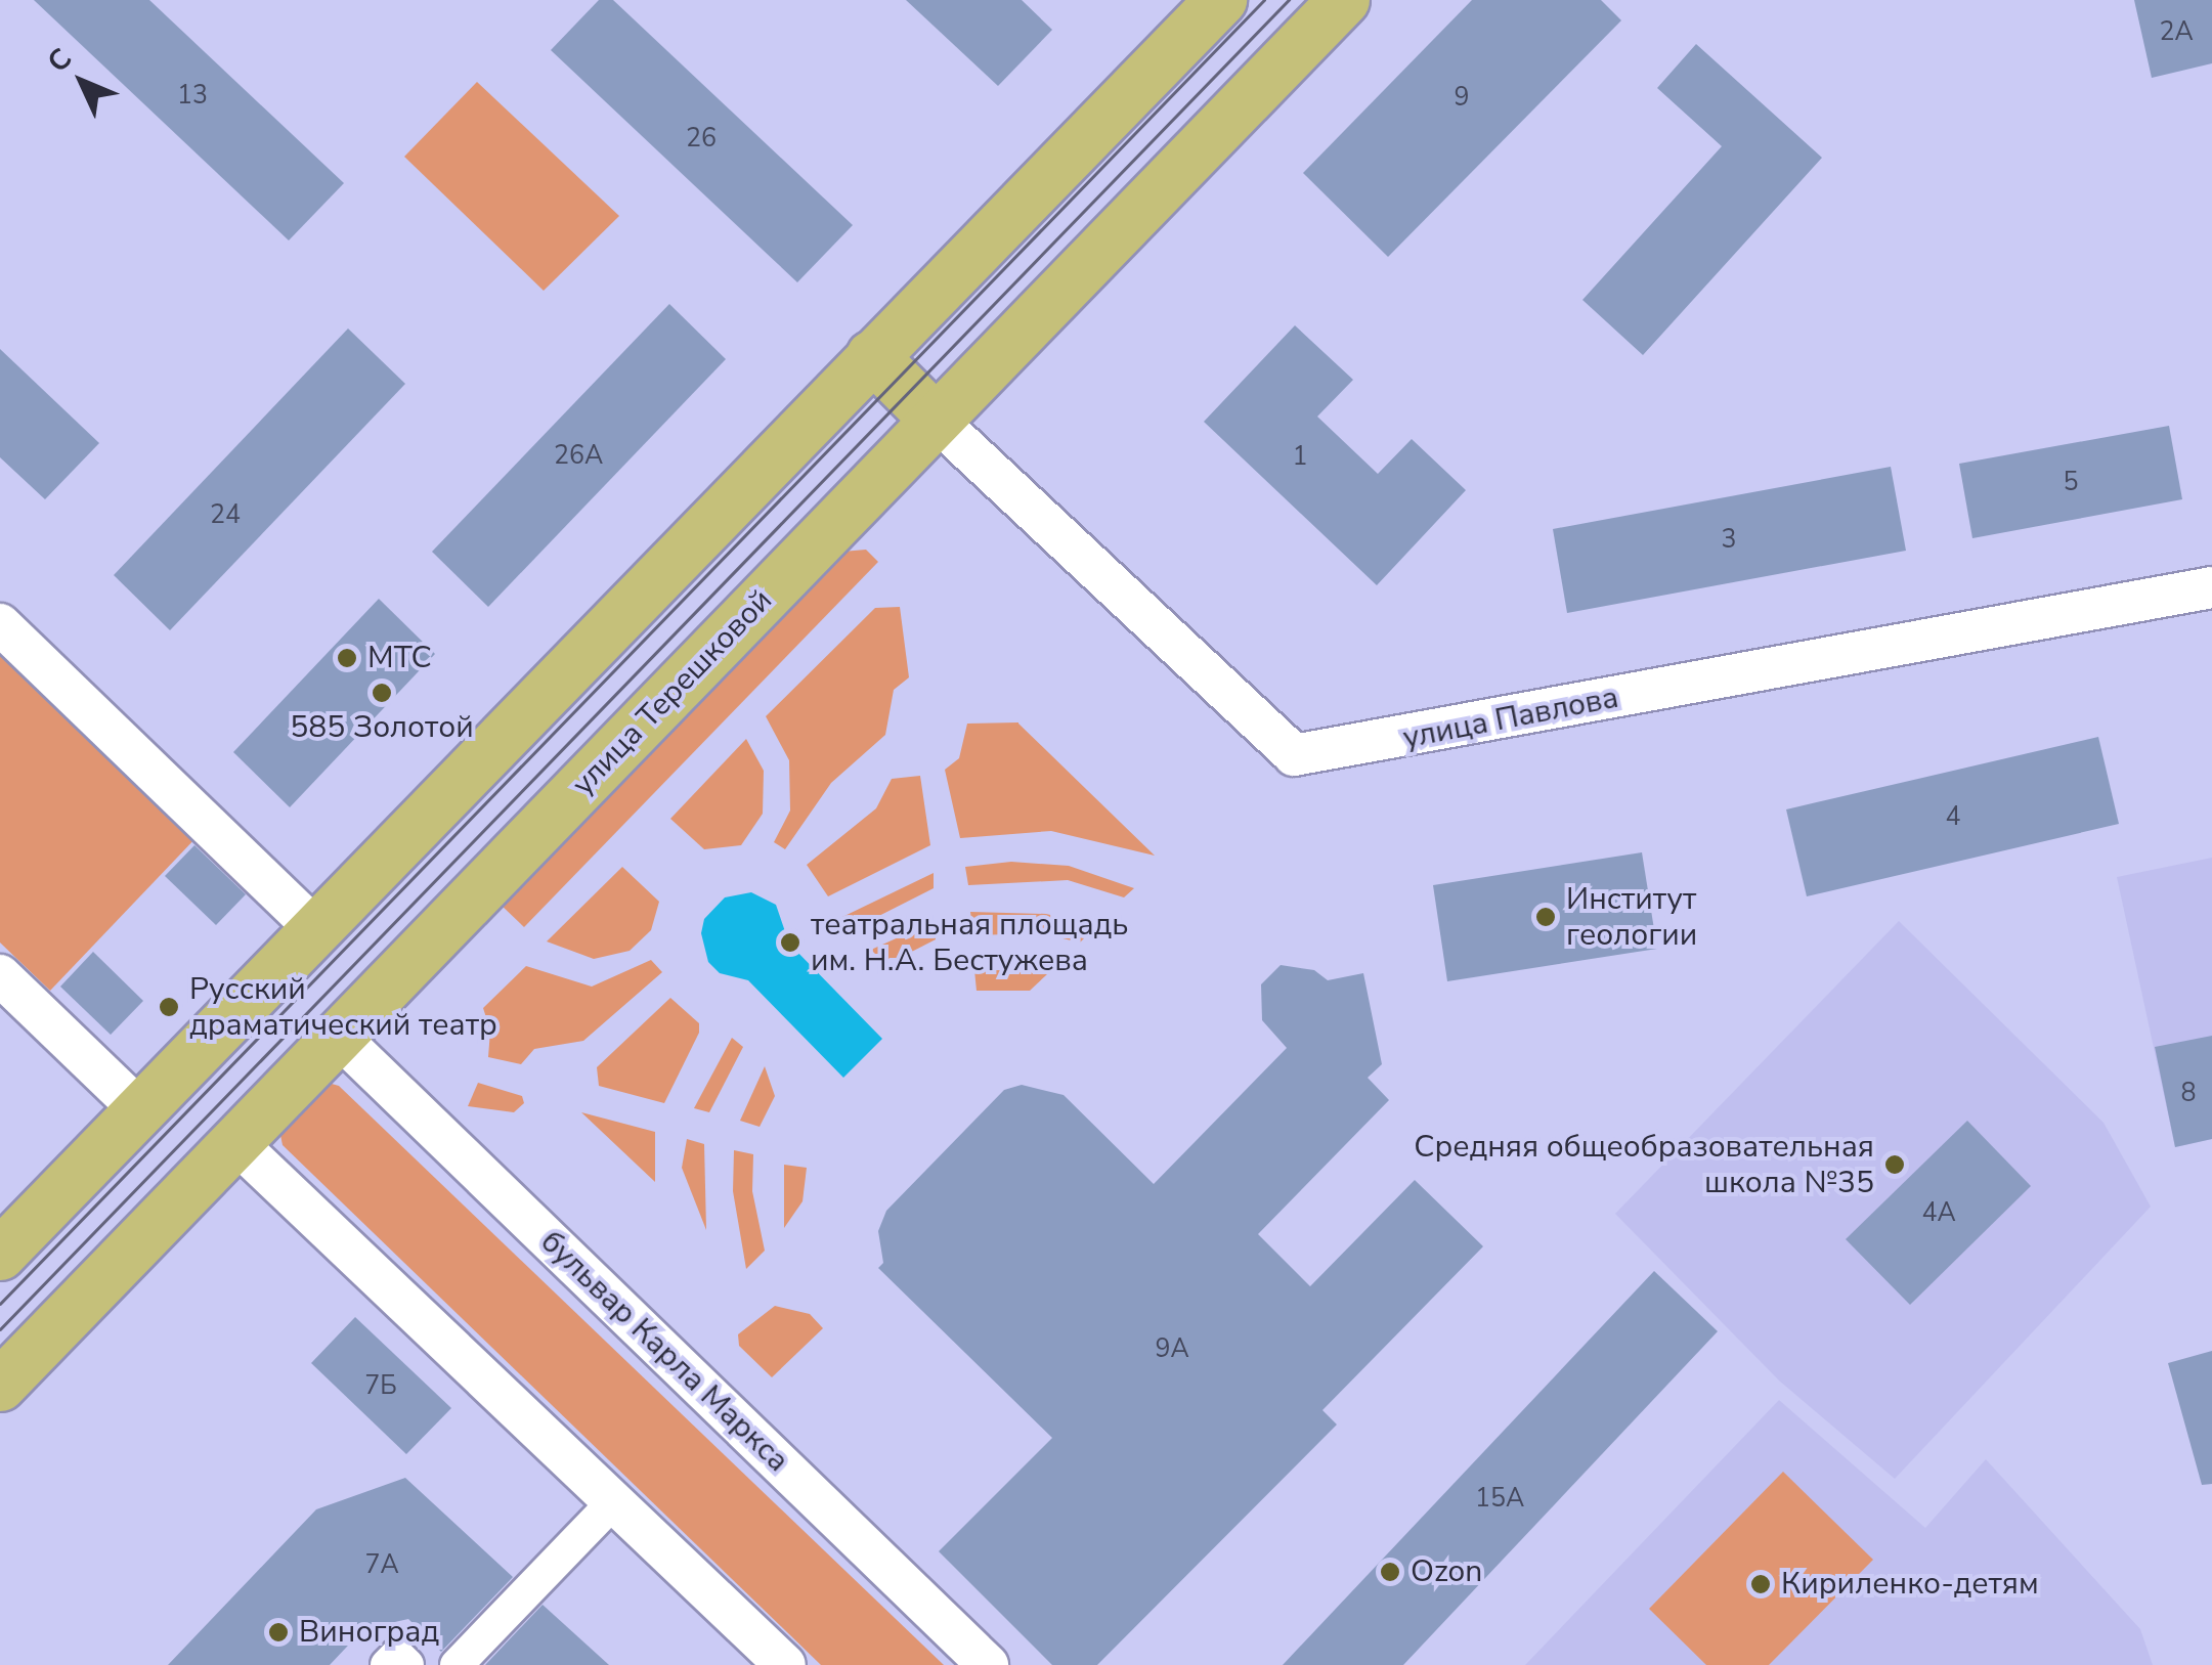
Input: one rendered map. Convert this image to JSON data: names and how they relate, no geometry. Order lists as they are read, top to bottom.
{
  "streets": {
    "main road": ["улица Терешковой"],
    "street": ["улица Павлова", "бульвар Карла Маркса"]
  },
  "crossings": [
    ["улица Терешковой", "улица Павлова"],
    ["улица Терешковой", "бульвар Карла Маркса"]
  ],
  "places": [
    "МТС",
    "585 Золотой",
    "Институт геологии",
    "театральная площадь им. Н.А. Бестужева",
    "Русский драматический театр",
    "Средняя общеобразовательная школа №35",
    "Ozon",
    "Кириленко-детям",
    "Виноград"
  ],
  "house_numbers": [
    "2А",
    "13",
    "9",
    "26",
    "26А",
    "1",
    "5",
    "24",
    "3",
    "4",
    "8",
    "4А",
    "9А",
    "7Б",
    "15А",
    "7А"
  ],
  "north": "top left"
}
